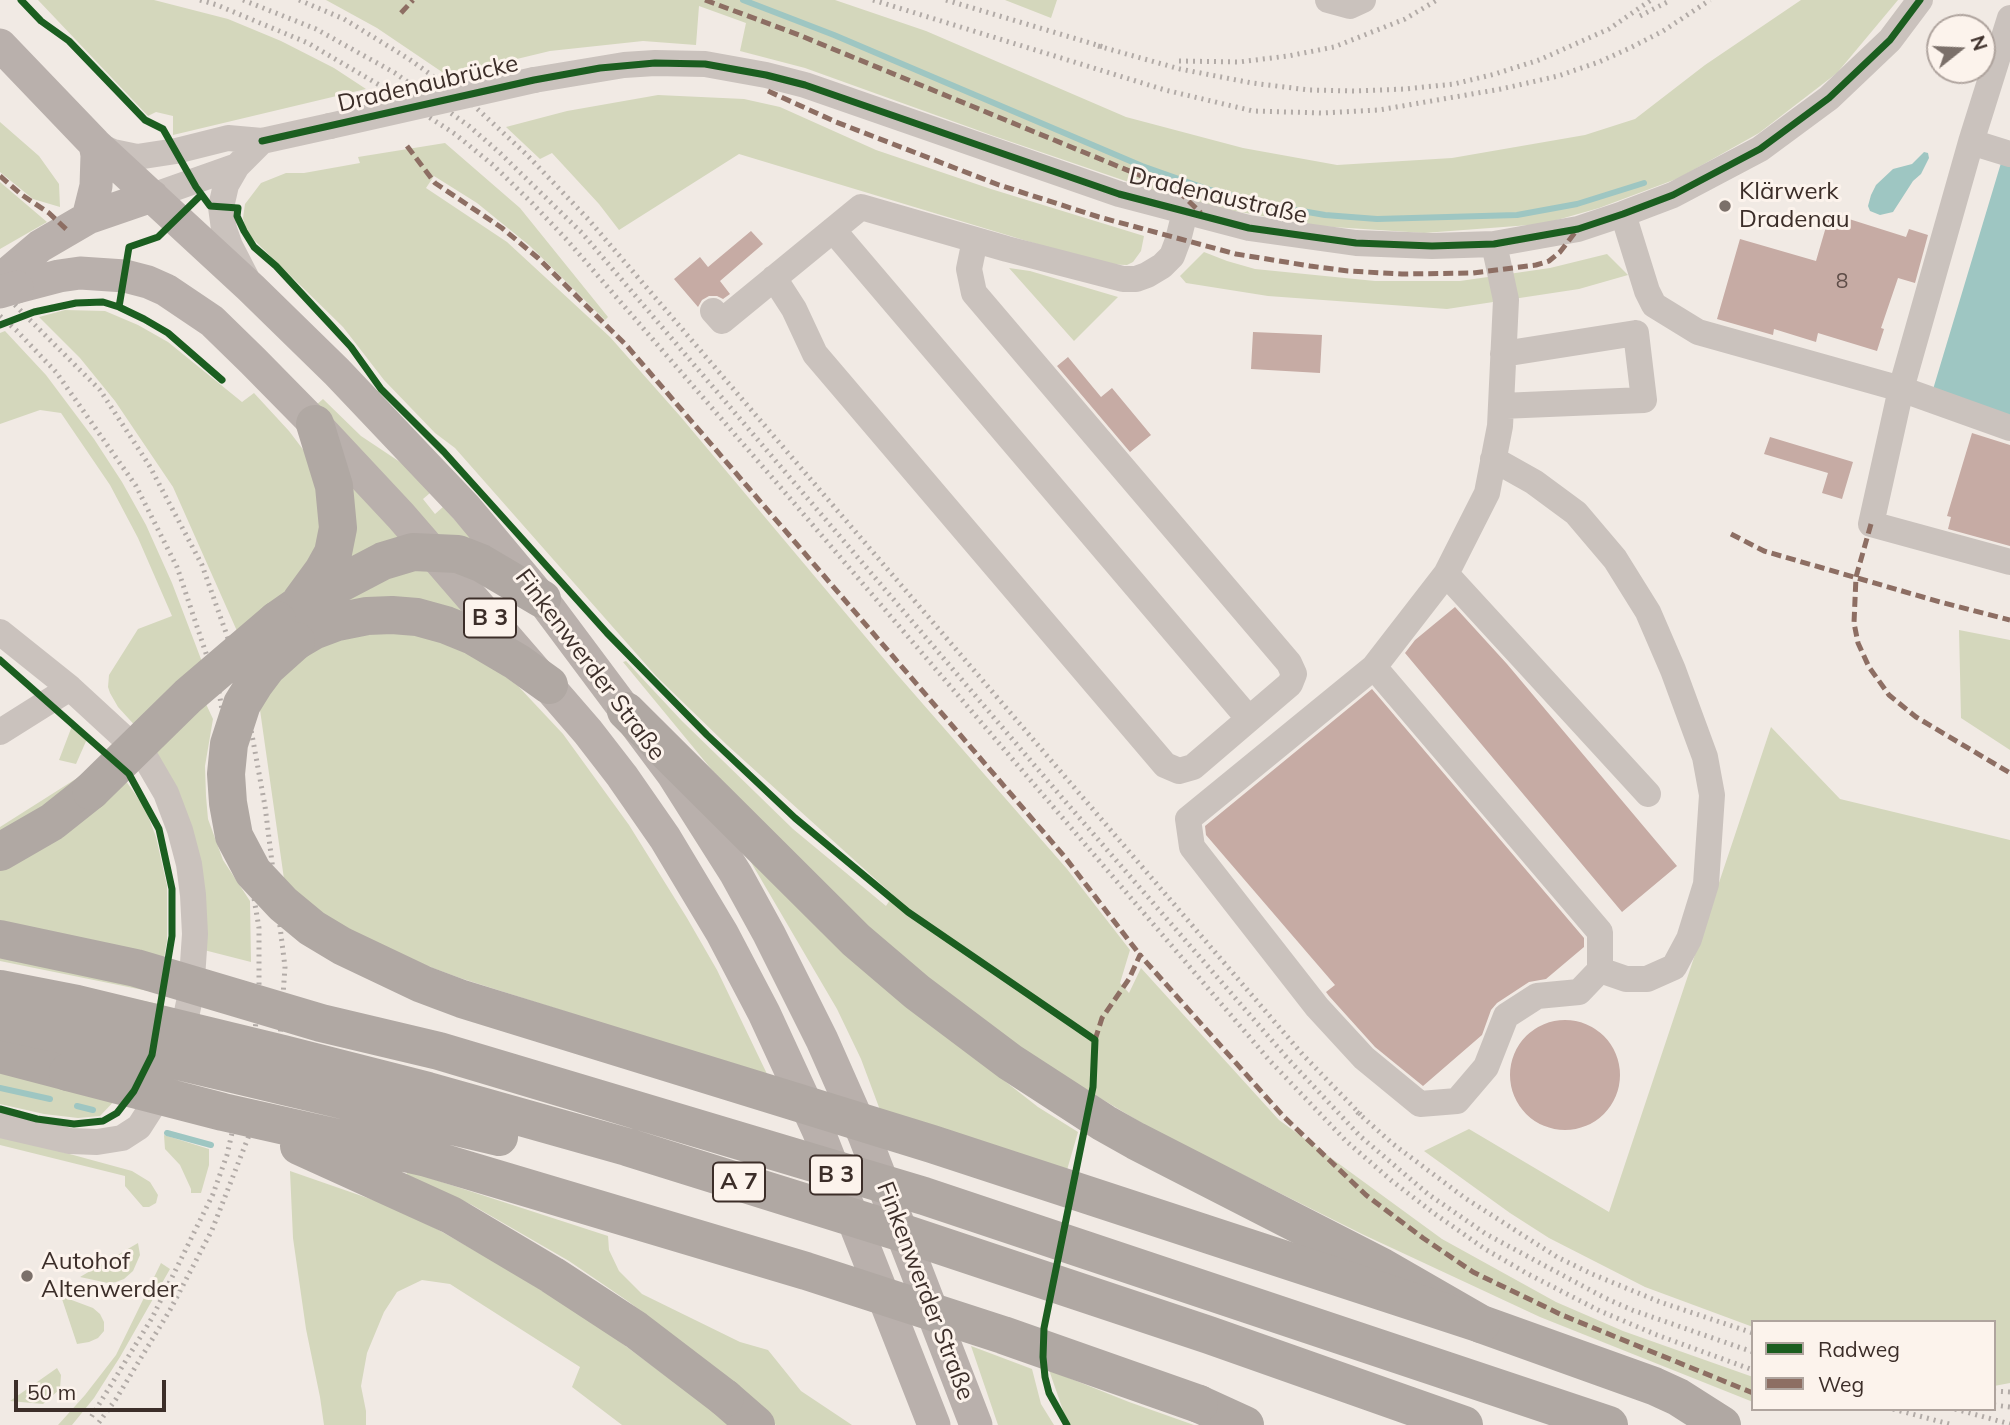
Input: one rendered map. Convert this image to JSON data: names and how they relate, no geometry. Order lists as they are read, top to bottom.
{
  "streets": {
    "highway": ["A 7"],
    "main road": ["B 3", "Finkenwerder Straße"],
    "street": ["Dradenaubrücke", "Dradenaustraße"]
  },
  "crossings": [
    ["Dradenaubrücke", "Dradenaustraße"]
  ],
  "places": ["Klärwerk Dradenau", "Autohof Altenwerder"],
  "house_numbers": ["8"],
  "legend": ["Radweg", "Weg"],
  "scale_bar": "50 m",
  "north": "right"
}
